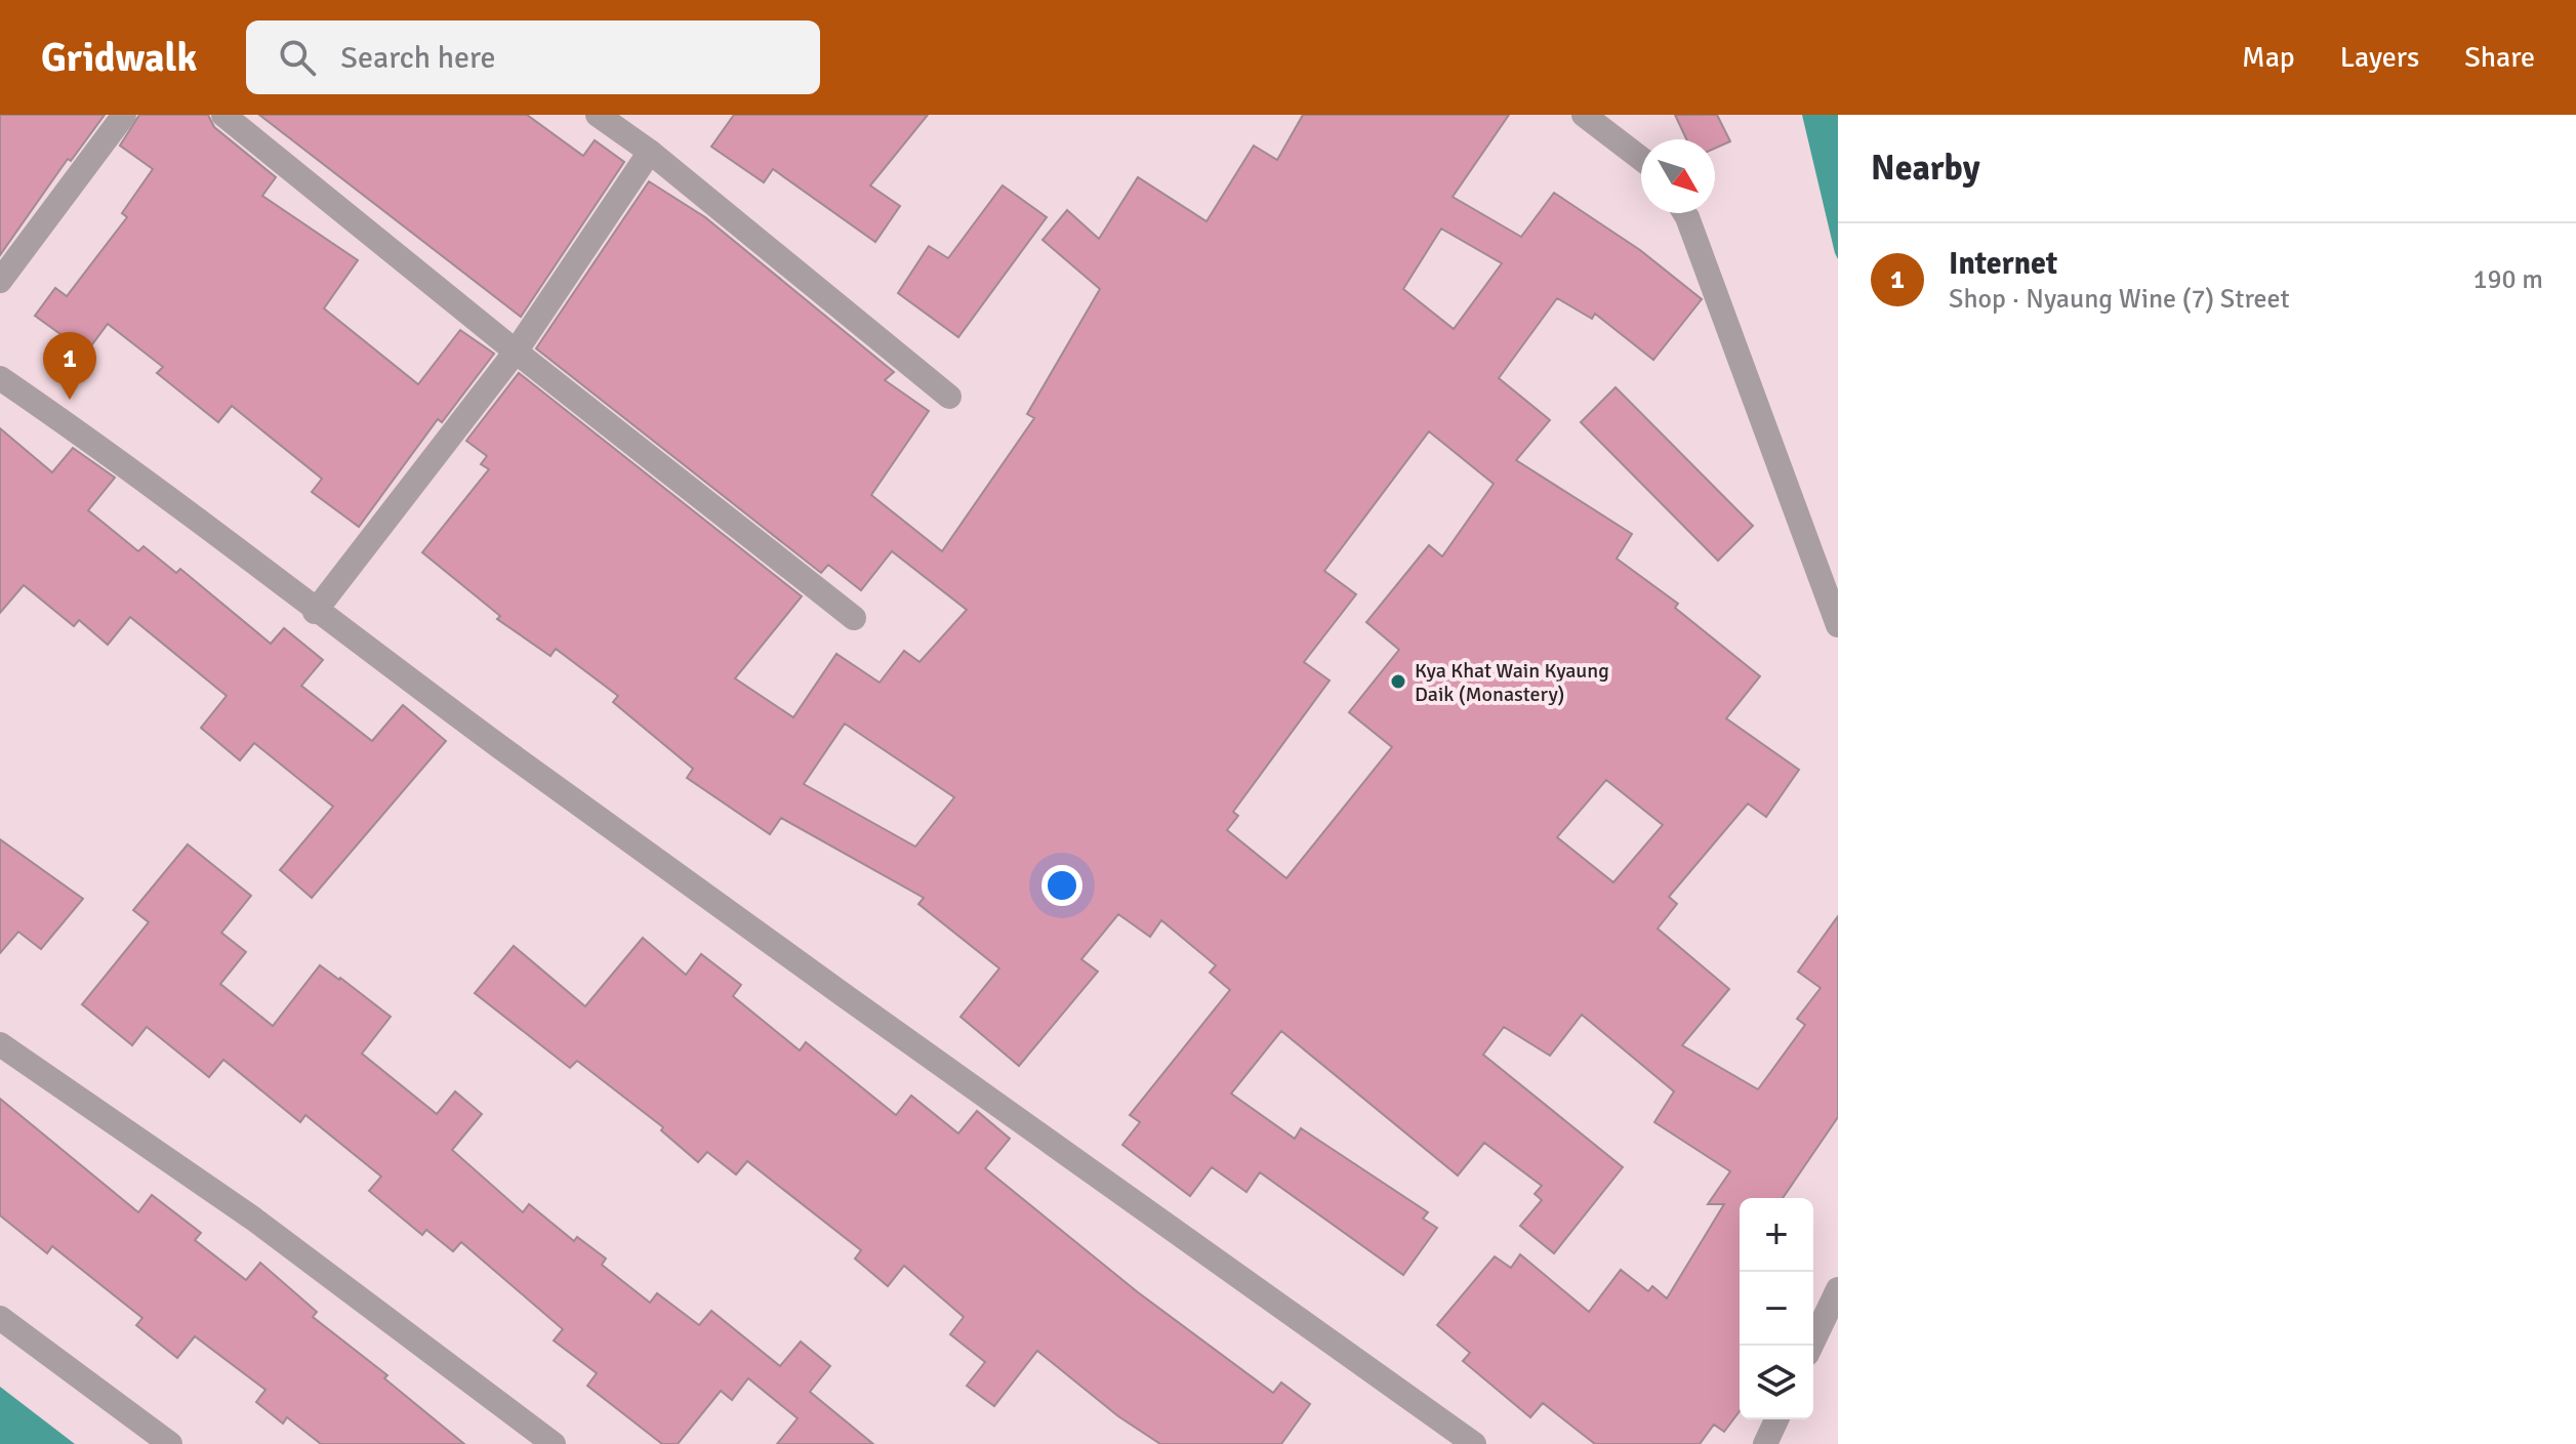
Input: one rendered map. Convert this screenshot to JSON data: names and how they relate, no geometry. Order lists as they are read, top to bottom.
{
  "places": ["Kya Khat Wain Kyaung Daik (Monastery)"],
  "north": "bottom right",
  "page": {
    "header": "Gridwalk",
    "search": "Search here",
    "nav": ["Map", "Layers", "Share"],
    "heading": "Nearby",
    "list": [
      {
        "mark": "1",
        "name": "Internet",
        "note": "Shop · Nyaung Wine (7) Street",
        "value": "190 m"
      }
    ],
    "pins": "1",
    "map_buttons": ["+", "−"]
  }
}
